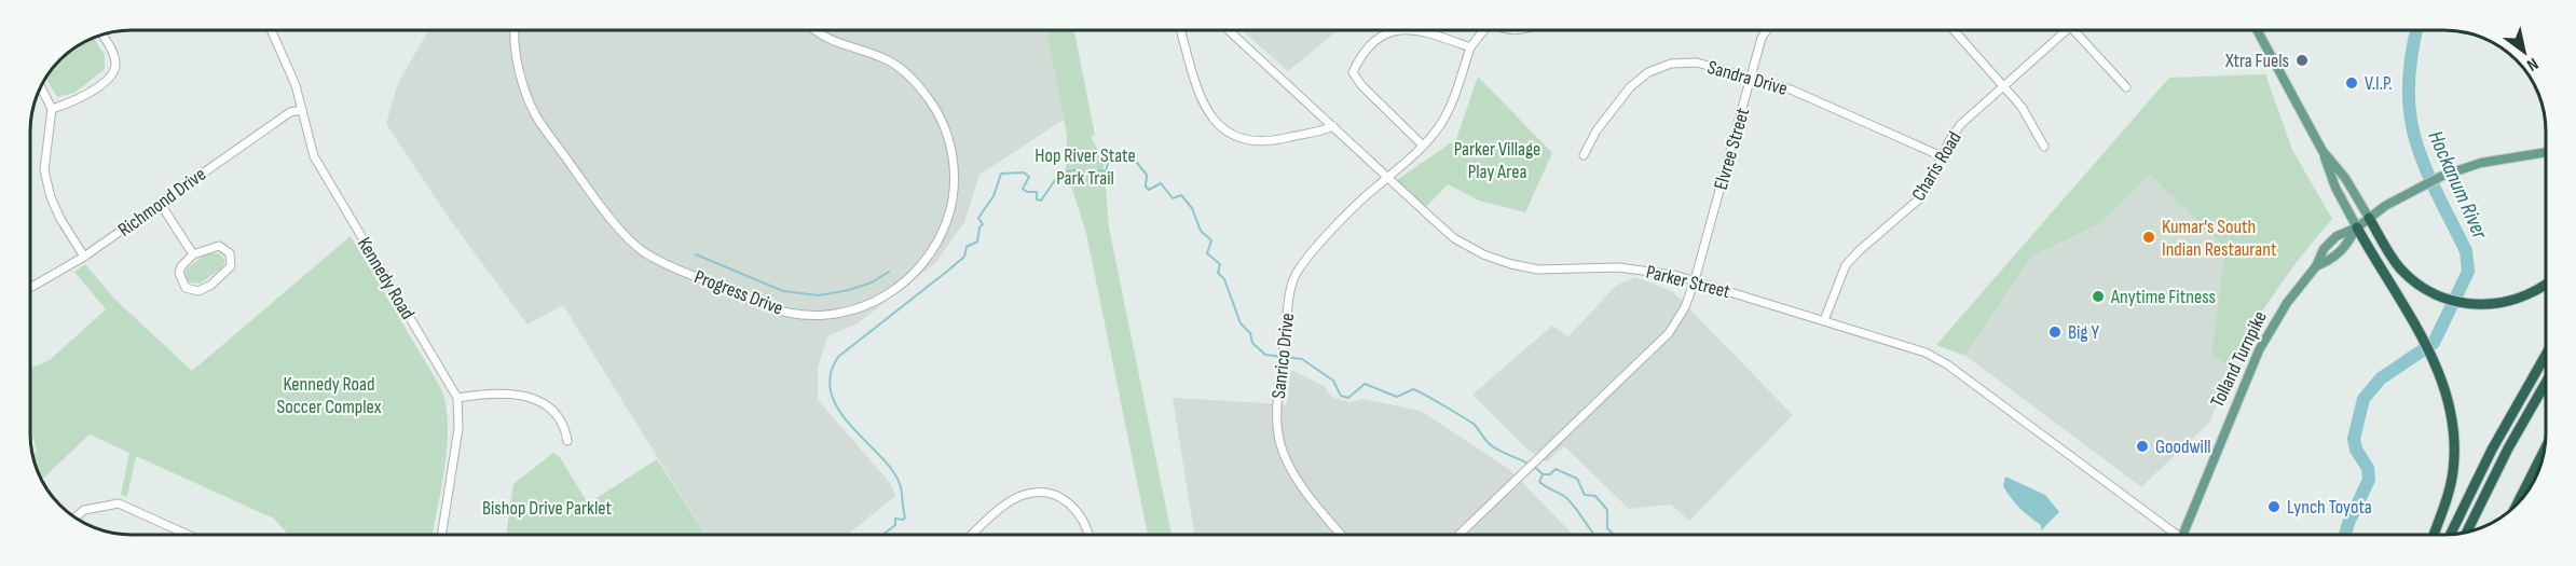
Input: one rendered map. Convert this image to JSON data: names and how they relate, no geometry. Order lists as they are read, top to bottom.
{
  "streets": {
    "main road": ["Tolland Turnpike"],
    "street": [
      "Sandra Drive",
      "Elvree Street",
      "Charis Road",
      "Richmond Drive",
      "Kennedy Road",
      "Parker Street",
      "Progress Drive",
      "Sanrico Drive"
    ]
  },
  "crossings": [
    ["Sandra Drive", "Elvree Street"],
    ["Sandra Drive", "Charis Road"],
    ["Elvree Street", "Parker Street"],
    ["Charis Road", "Parker Street"],
    ["Richmond Drive", "Kennedy Road"],
    ["Parker Street", "Sanrico Drive"]
  ],
  "water": ["Hockanum River"],
  "parks": [
    "Parker Village Play Area",
    "Hop River State Park Trail",
    "Kennedy Road Soccer Complex",
    "Bishop Drive Parklet"
  ],
  "places": [
    "Xtra Fuels",
    "V.I.P.",
    "Kumar's South Indian Restaurant",
    "Anytime Fitness",
    "Big Y",
    "Goodwill",
    "Lynch Toyota"
  ],
  "north": "bottom right"
}
